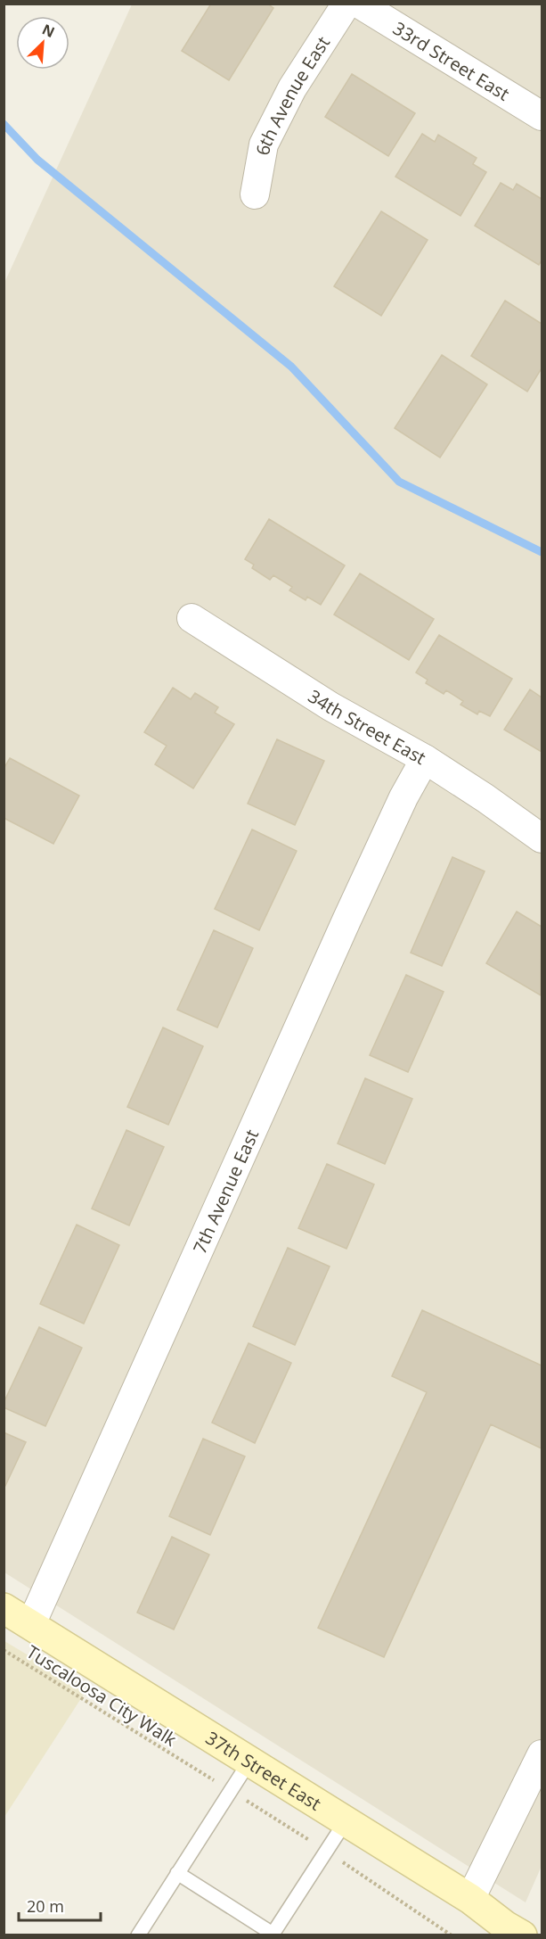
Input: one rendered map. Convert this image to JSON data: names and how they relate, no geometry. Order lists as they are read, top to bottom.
{
  "streets": {
    "street": [
      "33rd Street East",
      "6th Avenue East",
      "34th Street East",
      "7th Avenue East",
      "37th Street East"
    ],
    "path": ["Tuscaloosa City Walk"]
  },
  "crossings": [
    ["34th Street East", "7th Avenue East"],
    ["7th Avenue East", "37th Street East"]
  ],
  "scale_bar": "20 m",
  "north": "top right"
}
